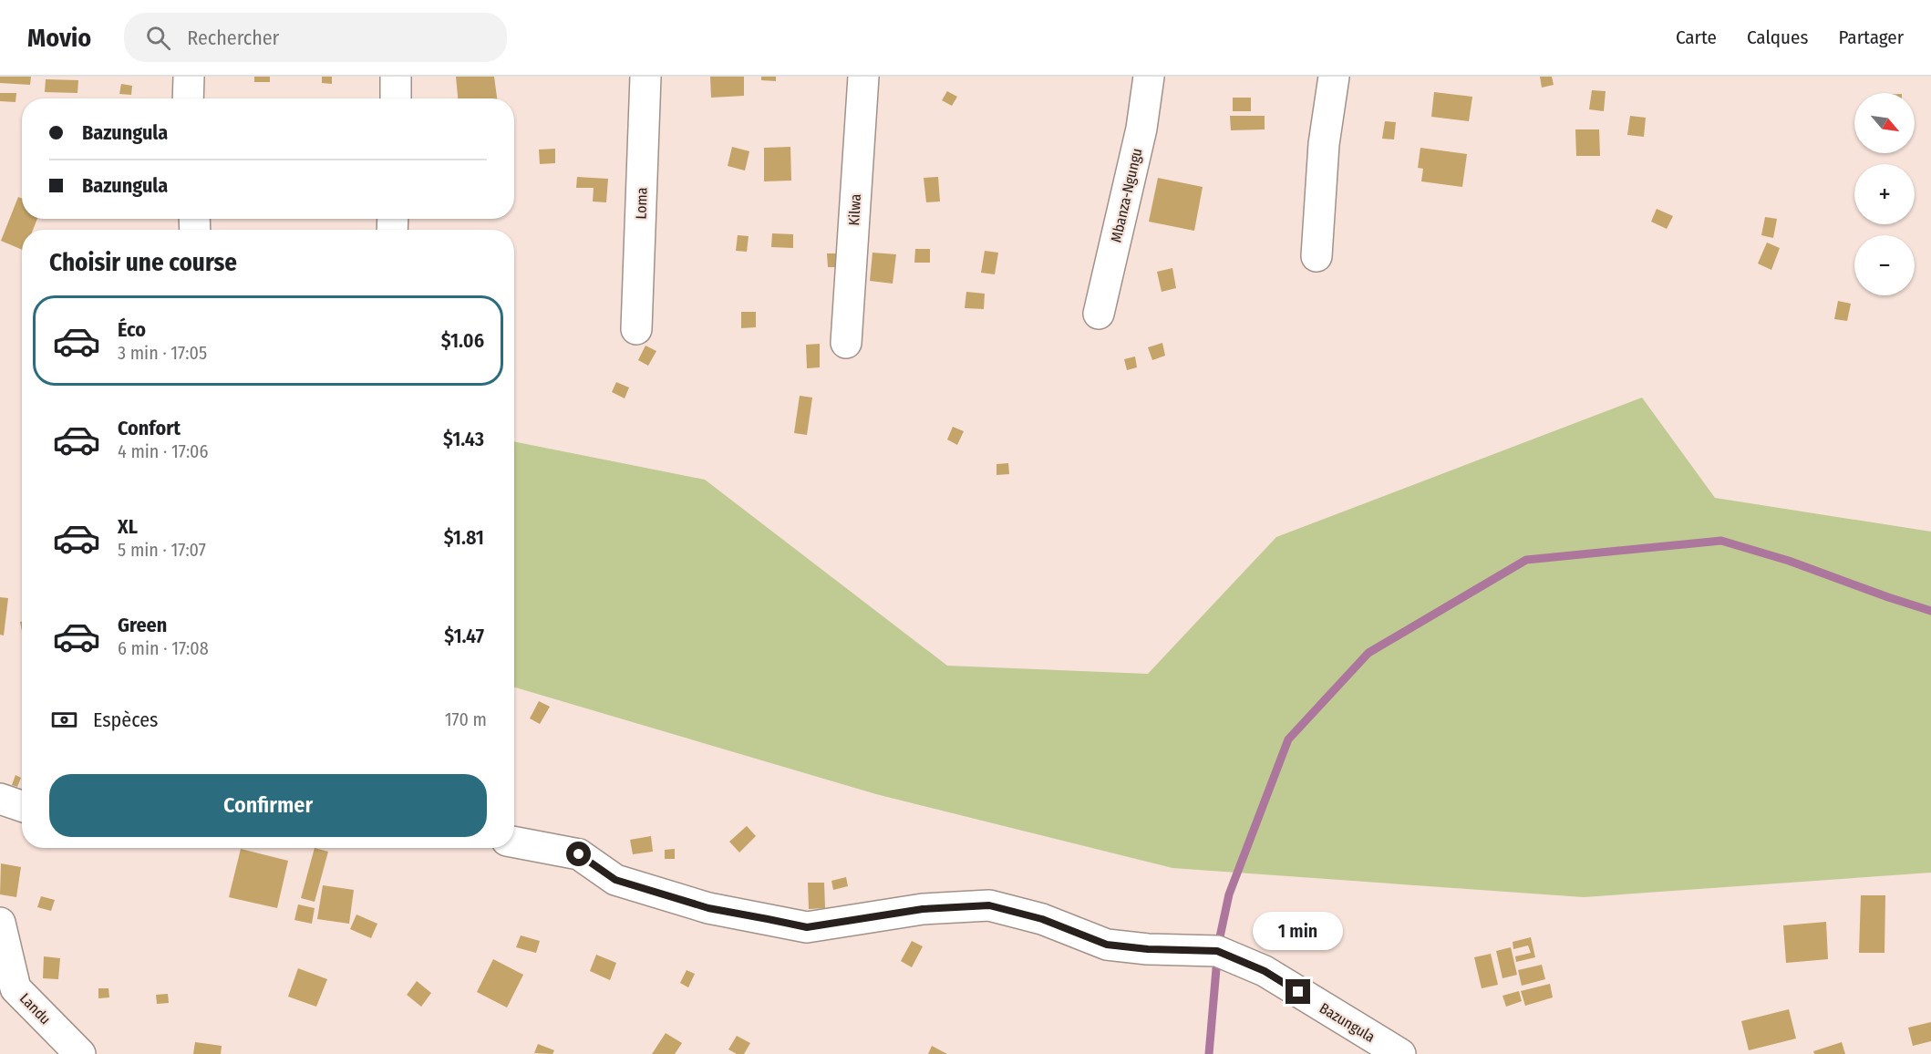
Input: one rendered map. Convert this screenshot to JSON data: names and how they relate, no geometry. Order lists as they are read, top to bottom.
{
  "streets": {
    "street": [
      "Mbanza-Ngungu",
      "Loma",
      "Kilwa",
      "Landu",
      "Bazungula"
    ]
  },
  "north": "bottom right",
  "page": {
    "header": "Movio",
    "search": "Rechercher",
    "nav": ["Carte", "Calques", "Partager"],
    "map_buttons": ["+", "−"],
    "banner": ["Bazungula", "Bazungula"],
    "heading": "Choisir une course",
    "list": [
      {
        "name": "Éco",
        "note": "3 min · 17:05",
        "value": "$1.06"
      },
      {
        "name": "Confort",
        "note": "4 min · 17:06",
        "value": "$1.43"
      },
      {
        "name": "XL",
        "note": "5 min · 17:07",
        "value": "$1.81"
      },
      {
        "name": "Green",
        "note": "6 min · 17:08",
        "value": "$1.47"
      }
    ],
    "pay": ["Espèces", "170 m"],
    "buttons": "Confirmer",
    "bubble": "1 min"
  }
}
